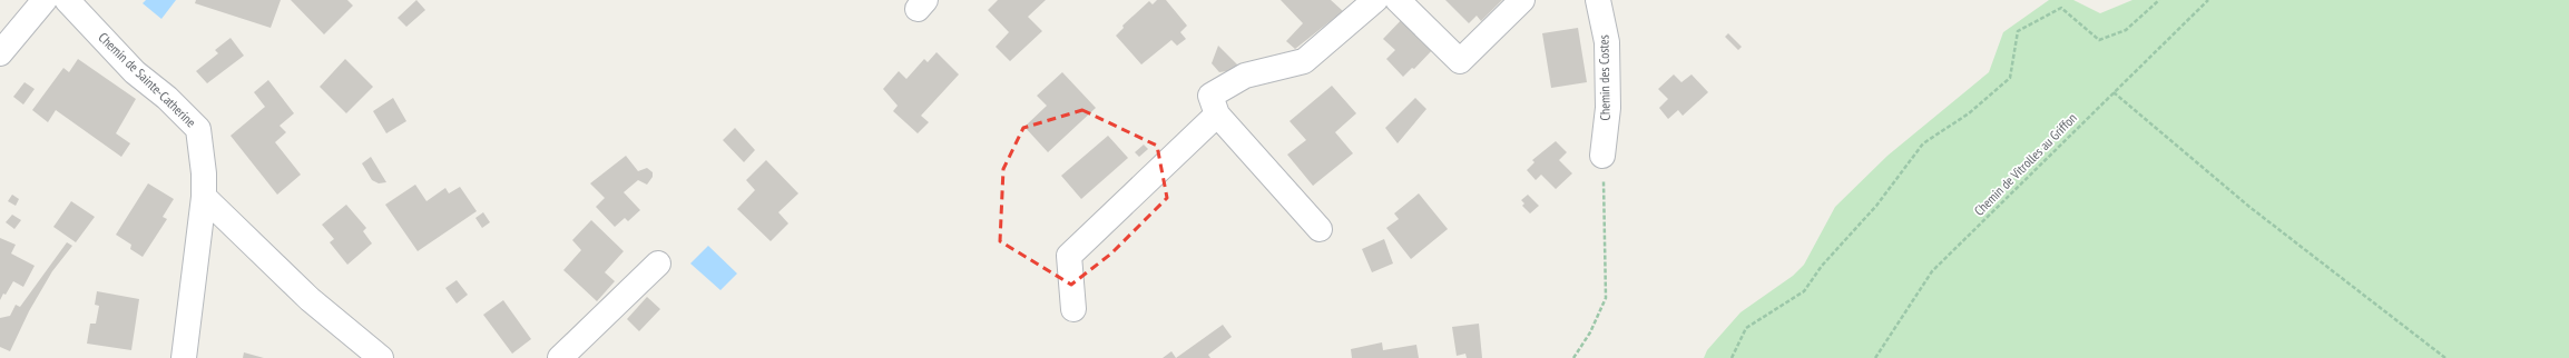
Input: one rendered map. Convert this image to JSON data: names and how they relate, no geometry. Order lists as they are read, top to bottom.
{
  "streets": {
    "street": ["Chemin des Costes", "Chemin de Sainte-Catherine"],
    "path": ["Chemin de Vitrolles au Griffon"]
  }
}
